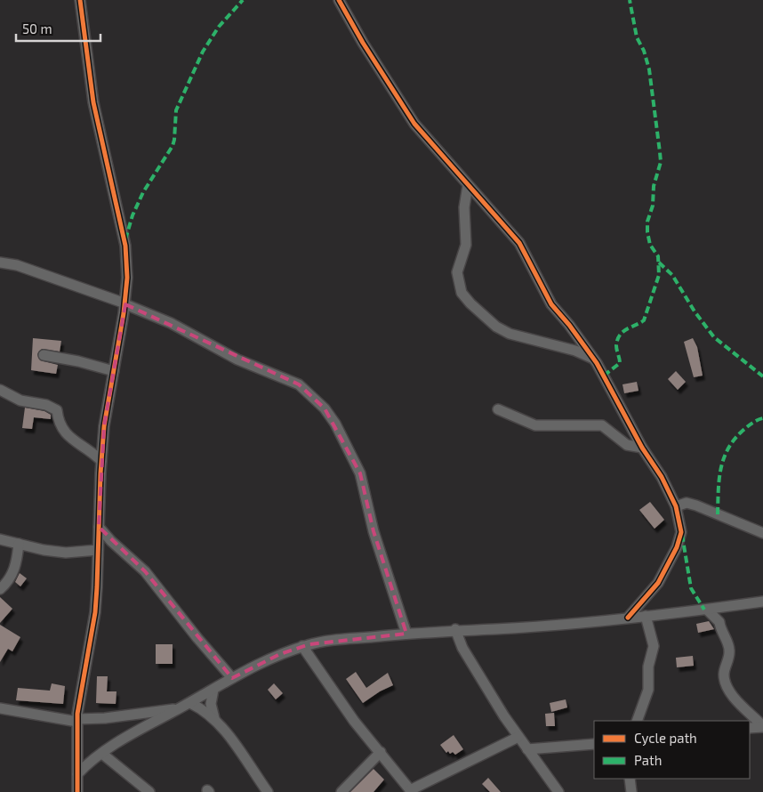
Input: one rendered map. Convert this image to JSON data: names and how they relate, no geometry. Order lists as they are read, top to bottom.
{
  "legend": ["Cycle path", "Path"],
  "scale_bar": "50 m"
}
